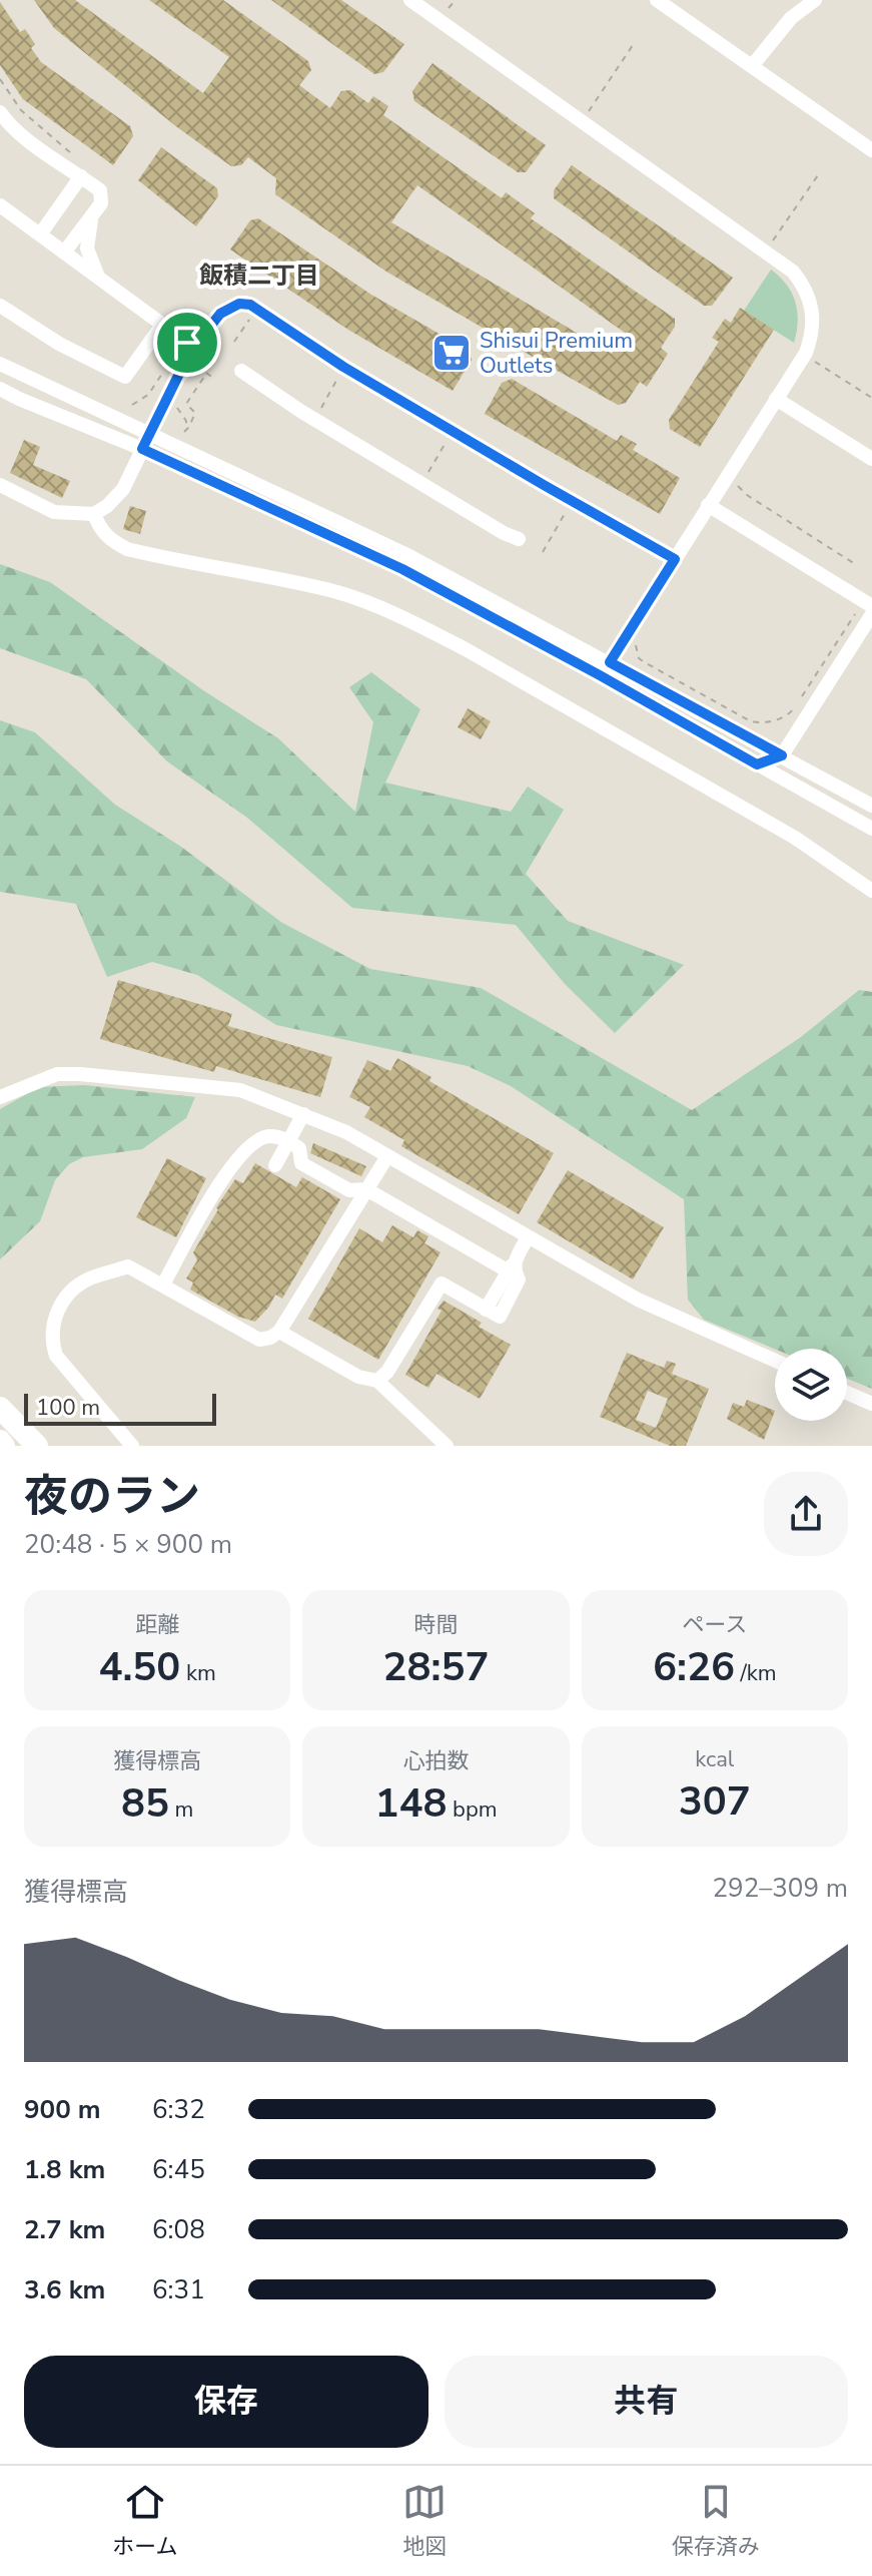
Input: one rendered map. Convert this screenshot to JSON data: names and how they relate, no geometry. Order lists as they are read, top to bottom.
{
  "districts": ["飯積二丁目"],
  "places": {
    "supermarket": ["Shisui Premium Outlets"]
  },
  "scale_bar": "100 m",
  "page": {
    "scale": "100 m",
    "heading": ["夜のラン", "20:48 · 5 × 900 m"],
    "stats": [
      ["距離", "4.50 km"],
      ["時間", "28:57"],
      ["ペース", "6:26 /km"],
      ["獲得標高", "85 m"],
      ["心拍数", "148 bpm"],
      ["kcal", "307"]
    ],
    "chart": ["獲得標高", "292–309 m"],
    "list": [
      {
        "name": "900 m",
        "note": "6:32"
      },
      {
        "name": "1.8 km",
        "note": "6:45"
      },
      {
        "name": "2.7 km",
        "note": "6:08"
      },
      {
        "name": "3.6 km",
        "note": "6:31"
      }
    ],
    "buttons": ["保存", "共有"],
    "tabs": ["ホーム", "地図", "保存済み"]
  }
}
